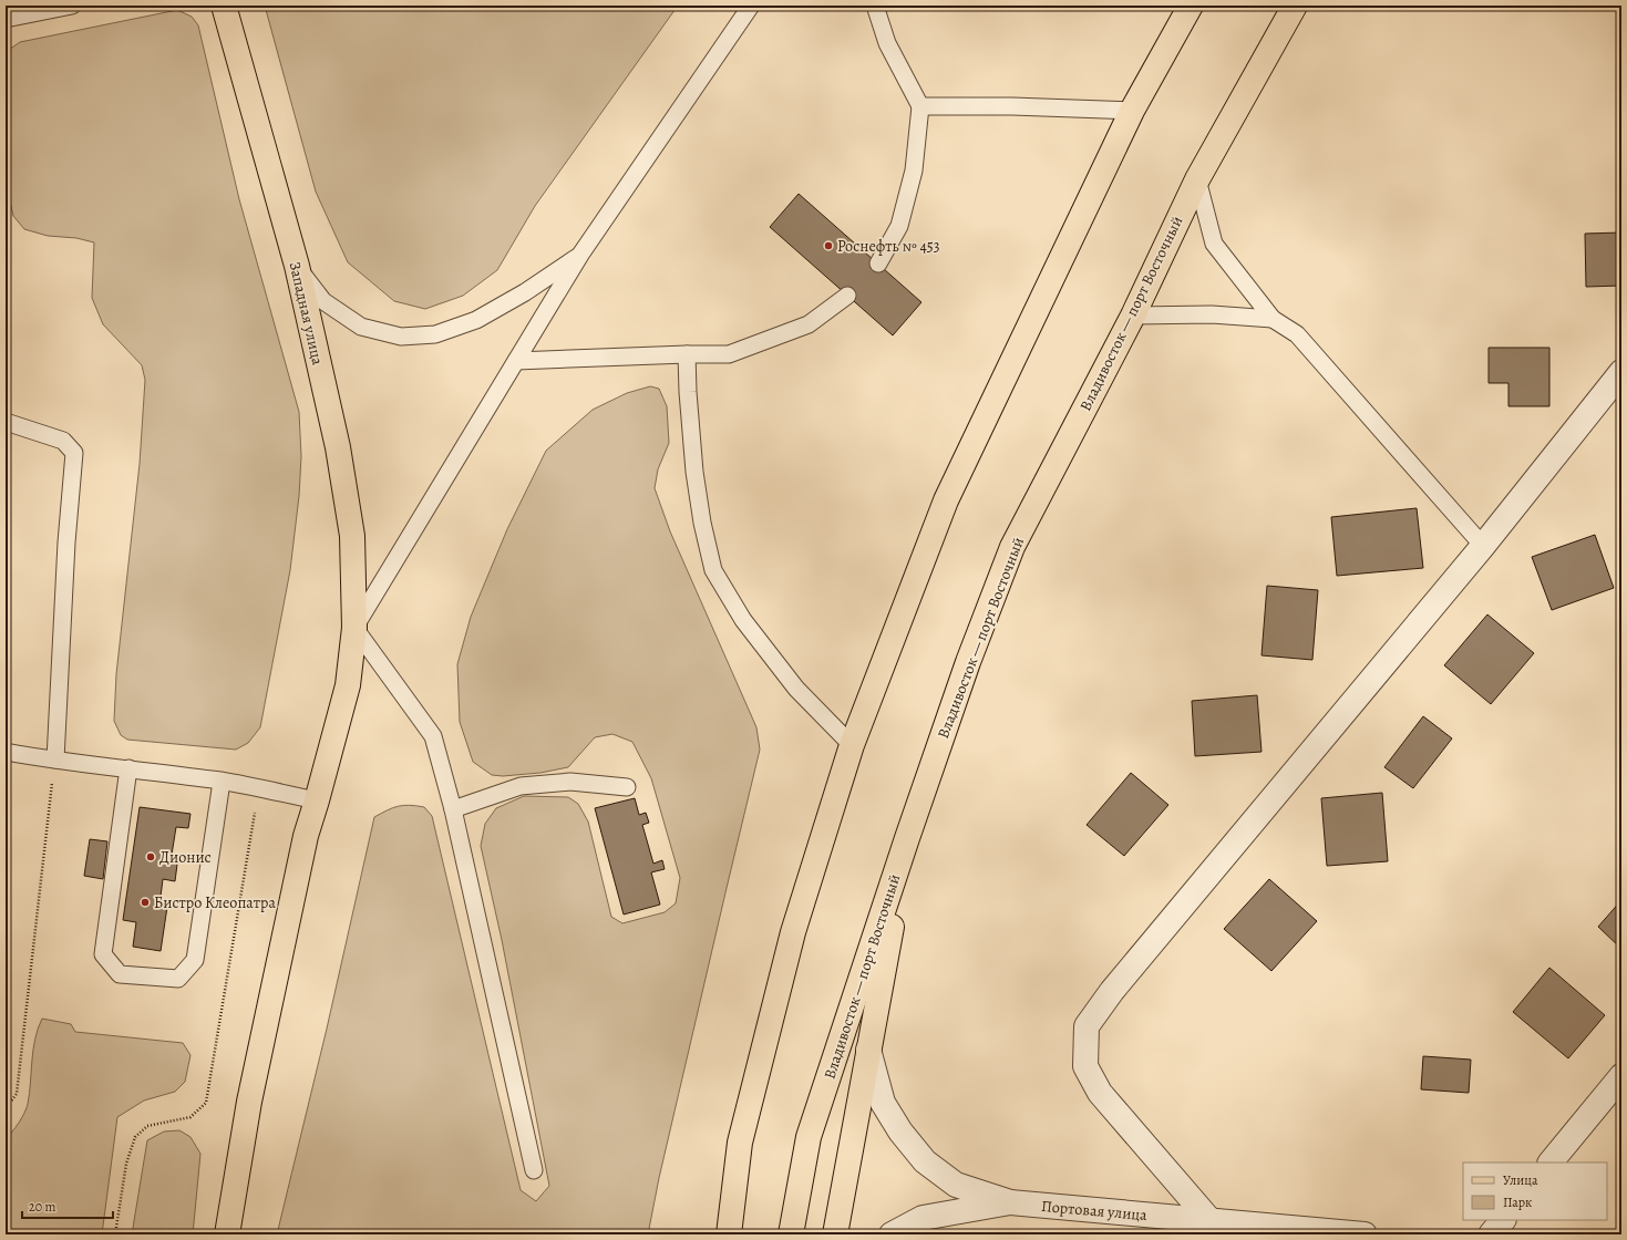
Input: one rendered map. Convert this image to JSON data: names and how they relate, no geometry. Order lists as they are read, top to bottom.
{
  "streets": {
    "main road": ["Западная улица", "Владивосток — порт Восточный"],
    "street": ["Портовая улица"]
  },
  "places": ["Роснефть № 453", "Дионис", "Бистро Клеопатра"],
  "legend": ["Улица", "Парк"],
  "scale_bar": "20 m"
}
